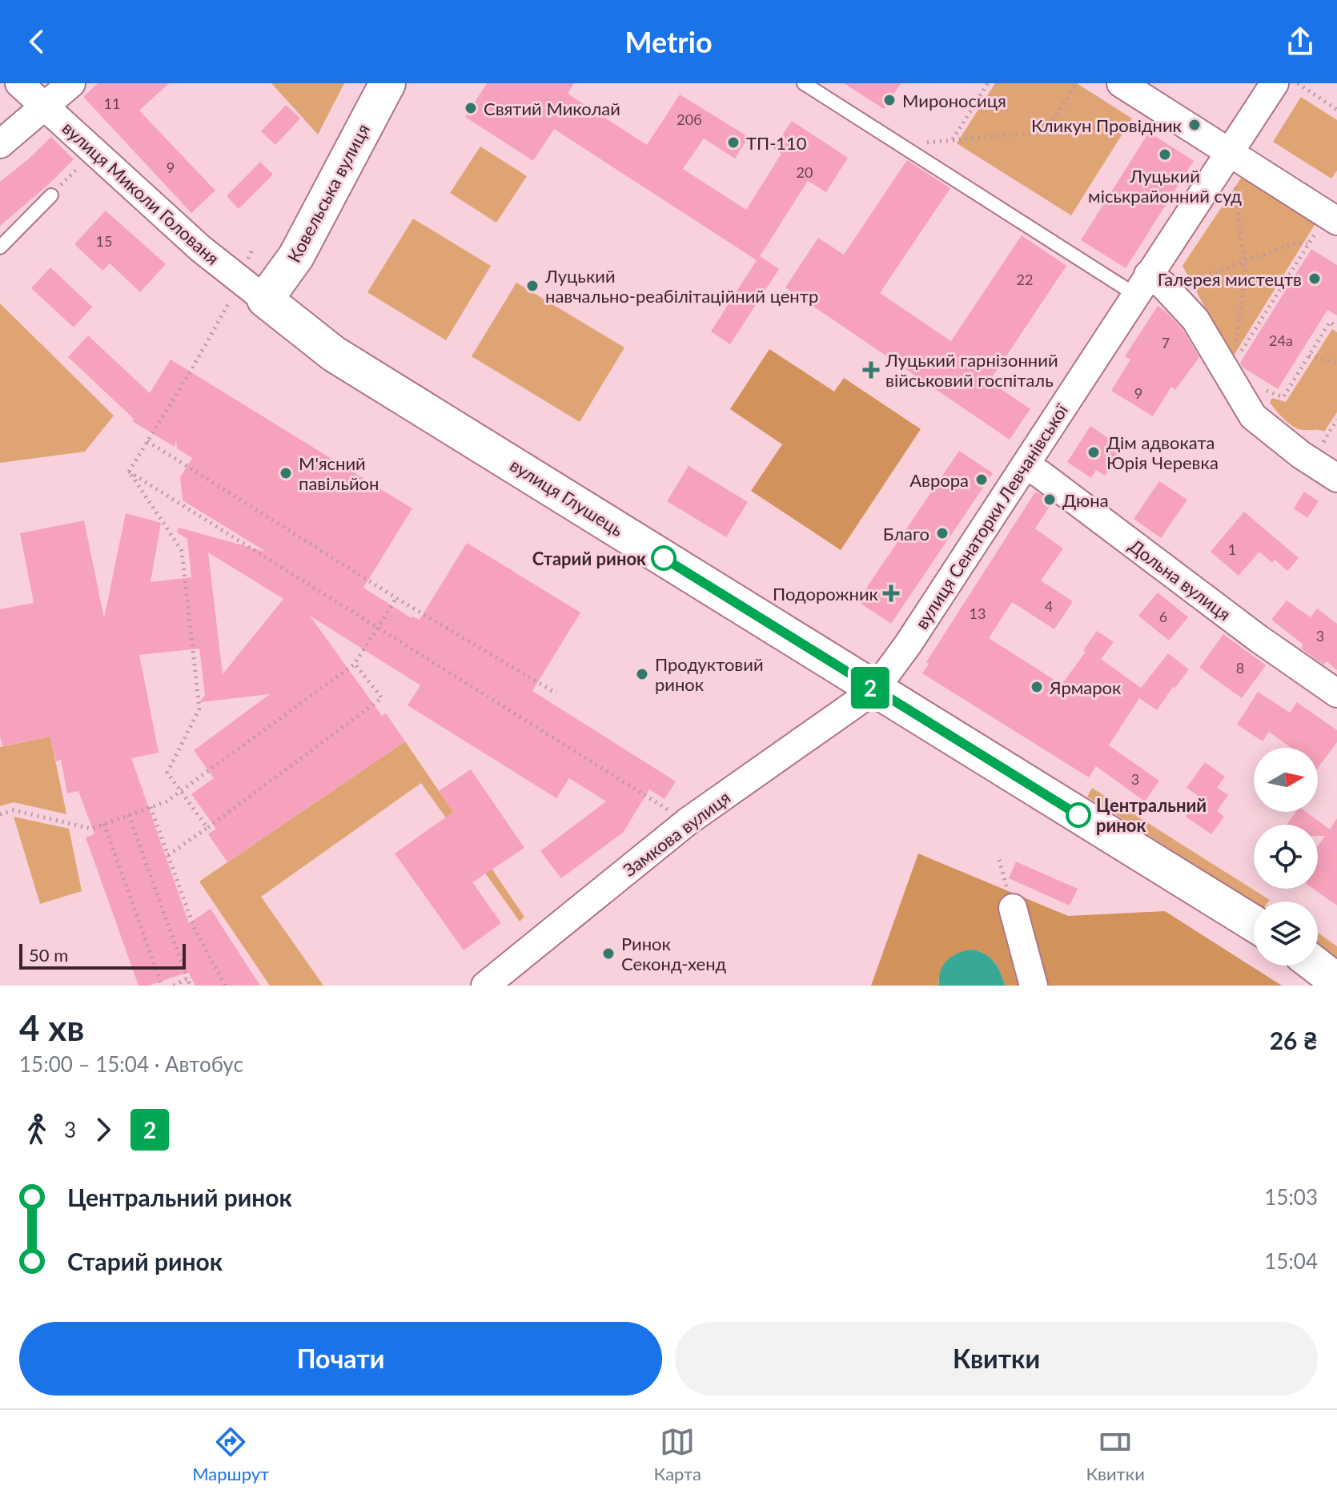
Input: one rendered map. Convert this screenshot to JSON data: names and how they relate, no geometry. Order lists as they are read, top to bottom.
{
  "streets": {
    "main road": ["Ковельська вулиця", "вулиця Глушець"],
    "street": [
      "вулиця Миколи Голованя",
      "вулиця Сенаторки Левчанівської",
      "Дольна вулиця",
      "Замкова вулиця"
    ]
  },
  "crossings": [
    ["вулиця Миколи Голованя", "Ковельська вулиця"],
    ["вулиця Миколи Голованя", "вулиця Глушець"],
    ["Ковельська вулиця", "вулиця Глушець"],
    ["вулиця Глушець", "вулиця Сенаторки Левчанівської"],
    ["вулиця Глушець", "Замкова вулиця"],
    ["вулиця Сенаторки Левчанівської", "Дольна вулиця"],
    ["вулиця Сенаторки Левчанівської", "Замкова вулиця"]
  ],
  "places": {
    "other": [
      "Мироносиця",
      "Святий Миколай",
      "Кликун Провідник",
      "ТП-110",
      "Луцький міськрайонний суд",
      "Галерея мистецтв",
      "Луцький навчально-реабілітаційний центр",
      "Дім адвоката Юрія Черевка",
      "М'ясний павільйон",
      "Аврора",
      "Дюна",
      "Благо",
      "Старий ринок",
      "Продуктовий ринок",
      "Ярмарок",
      "Центральний ринок",
      "Ринок Секонд-хенд"
    ],
    "health": ["Луцький гарнізонний військовий госпіталь", "Подорожник"]
  },
  "lines": ["bus line 2"],
  "house_numbers": [
    "11",
    "20б",
    "9",
    "20",
    "15",
    "22",
    "24а",
    "7",
    "9",
    "1",
    "4",
    "13",
    "6",
    "3",
    "8",
    "3"
  ],
  "scale_bar": "50 m",
  "north": "right",
  "page": {
    "header": "Metrio",
    "on_map": "2",
    "scale": "50 m",
    "heading": ["4 хв", "15:00 – 15:04 · Автобус", "26 ₴"],
    "legs": ["3", "2"],
    "list": [
      {
        "name": "Центральний ринок",
        "value": "15:03"
      },
      {
        "name": "Старий ринок",
        "value": "15:04"
      }
    ],
    "buttons": ["Почати", "Квитки"],
    "tabs": ["Маршрут", "Карта", "Квитки"]
  }
}
